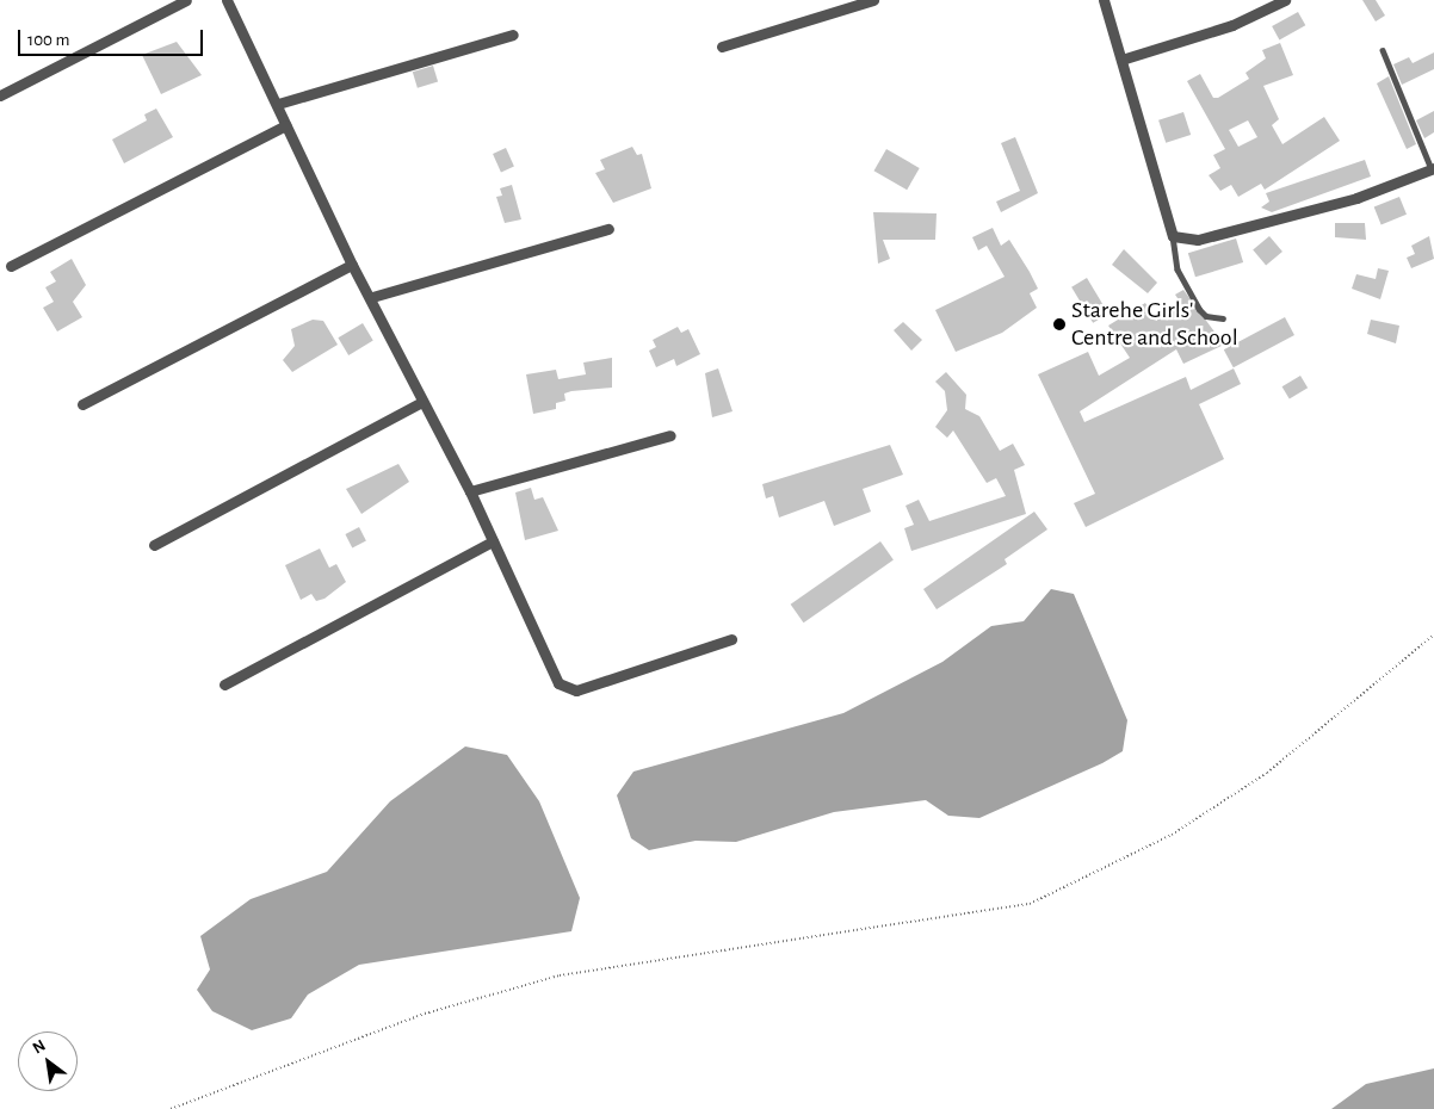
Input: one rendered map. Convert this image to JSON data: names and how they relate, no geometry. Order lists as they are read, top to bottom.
{
  "places": ["Starehe Girls' Centre and School"],
  "scale_bar": "100 m",
  "north": "top left"
}
